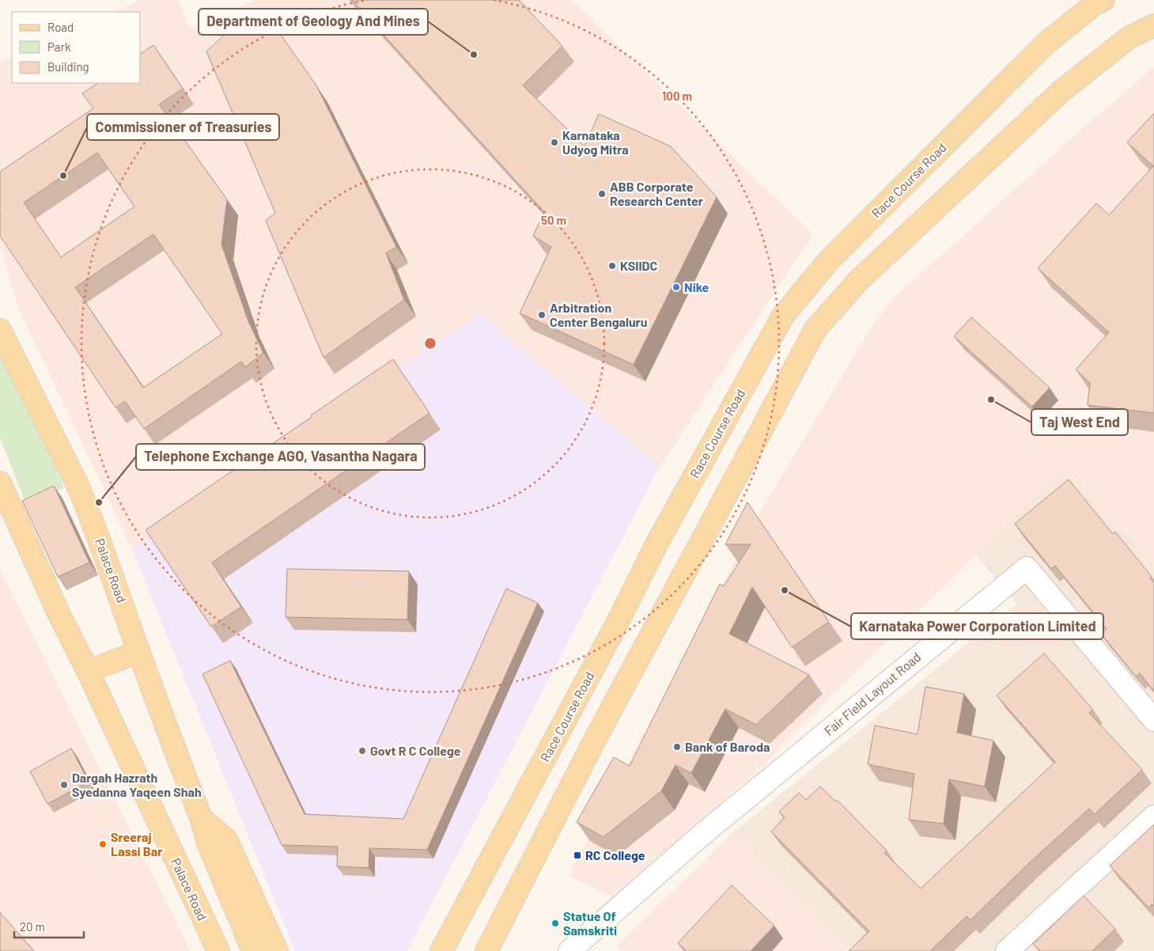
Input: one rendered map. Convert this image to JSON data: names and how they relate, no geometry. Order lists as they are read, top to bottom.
{
  "streets": {
    "main road": ["Race Course Road", "Palace Road"],
    "street": ["Fair Field Layout Road"]
  },
  "places": {
    "other": [
      "Department of Geology And Mines",
      "Karnataka Udyog Mitra",
      "Commissioner of Treasuries",
      "ABB Corporate Research Center",
      "KSIIDC",
      "Nike",
      "Arbitration Center Bengaluru",
      "Taj West End",
      "Telephone Exchange AGO, Vasantha Nagara",
      "Karnataka Power Corporation Limited",
      "Bank of Baroda",
      "Govt R C College",
      "Dargah Hazrath Syedanna Yaqeen Shah",
      "Sreeraj Lassi Bar",
      "Statue Of Samskriti"
    ],
    "transit": ["RC College"]
  },
  "legend": ["Road", "Park", "Building"],
  "scale_bar": "20 m",
  "rings": ["100 m", "50 m"]
}
